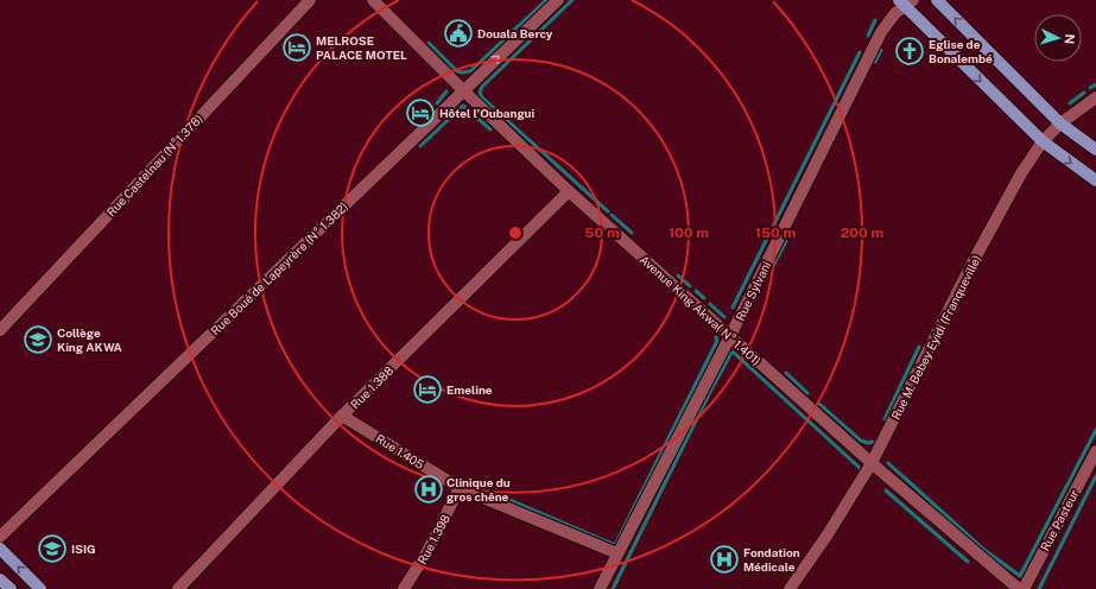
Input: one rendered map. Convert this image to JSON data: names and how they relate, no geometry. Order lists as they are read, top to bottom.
{
  "streets": {
    "street": [
      "Rue Castelnau (N°1.378)",
      "Rue Boué de Lapeyrère (N° 1.382)",
      "Rue Sylvani",
      "Avenue King Akwa( N° 1.401)",
      "Rue M. Bebey Eyidi (Franqueville)",
      "Rue 1.388",
      "Rue 1.405",
      "Rue Pasteur",
      "Rue 1.398"
    ]
  },
  "crossings": [
    ["Rue Boué de Lapeyrère (N° 1.382)", "Avenue King Akwa( N° 1.401)"],
    ["Rue Sylvani", "Avenue King Akwa( N° 1.401)"],
    ["Rue Sylvani", "Rue 1.405"],
    ["Avenue King Akwa( N° 1.401)", "Rue M. Bebey Eyidi (Franqueville)"],
    ["Avenue King Akwa( N° 1.401)", "Rue 1.388"],
    ["Rue 1.388", "Rue 1.405"],
    ["Rue 1.405", "Rue 1.398"]
  ],
  "places": {
    "public building": ["Douala Bercy"],
    "hotel": ["MELROSE PALACE MOTEL", "Hôtel l’Oubangui", "Emeline"],
    "church": ["Eglise de Bonalembé"],
    "school or university": ["Collège King AKWA", "ISIG"],
    "hospital": ["Clinique du gros chêne", "Fondation Médicale"]
  },
  "north": "right",
  "rings": [
    "50 m",
    "100 m",
    "150 m",
    "200 m"
  ]
}
